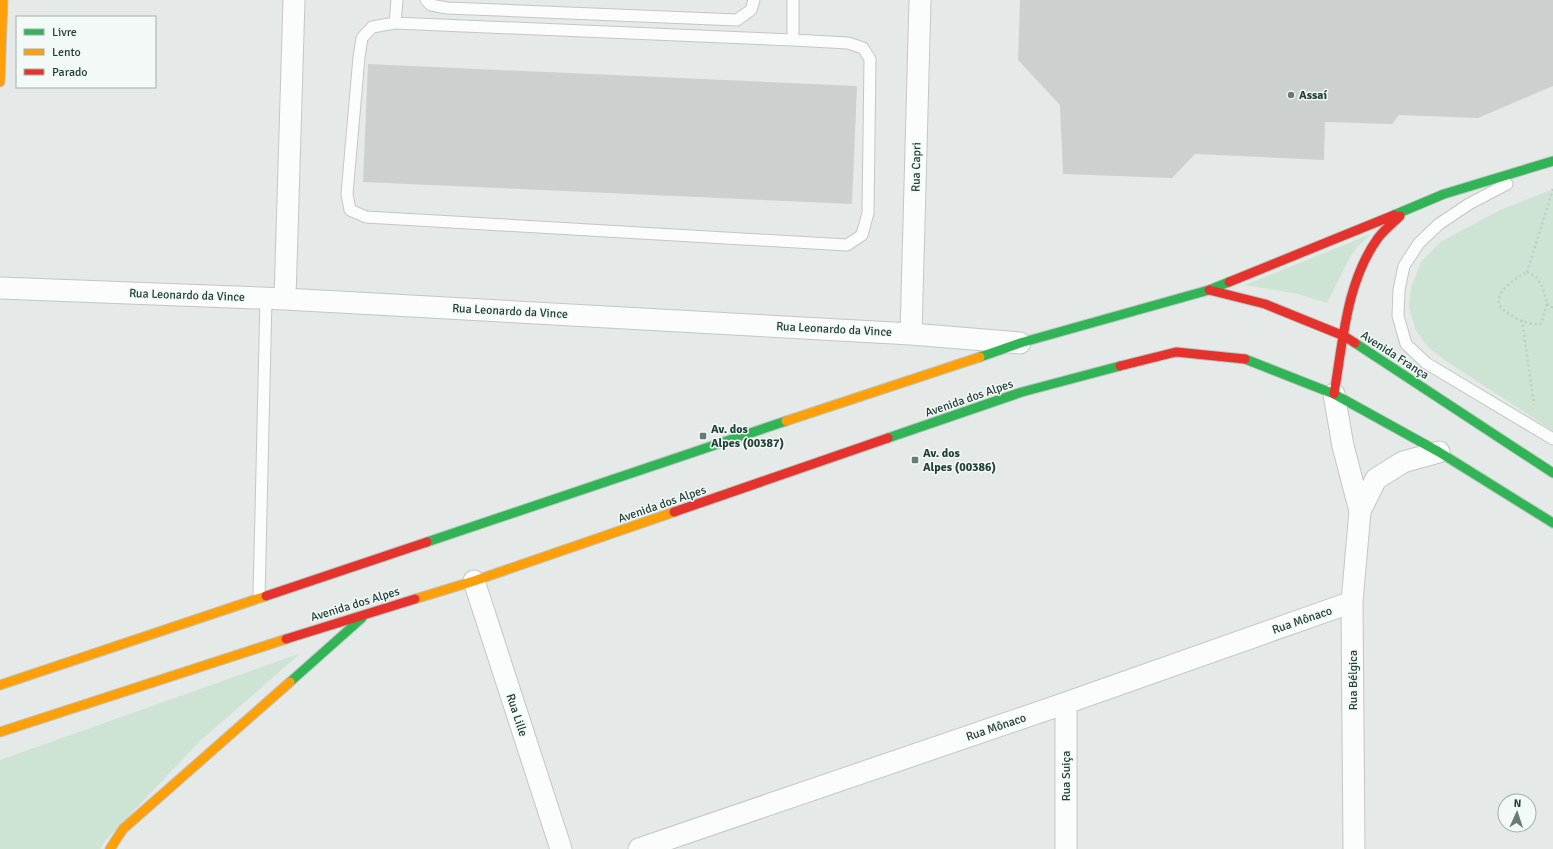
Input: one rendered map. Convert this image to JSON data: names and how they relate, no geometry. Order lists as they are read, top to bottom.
{
  "streets": {
    "main road": ["Avenida França", "Avenida dos Alpes"],
    "street": [
      "Rua Capri",
      "Rua Leonardo da Vince",
      "Rua Mônaco",
      "Rua Bélgica",
      "Rua Lille",
      "Rua Suiça"
    ]
  },
  "crossings": [
    ["Rua Capri", "Rua Leonardo da Vince"],
    ["Avenida dos Alpes", "Rua Bélgica"],
    ["Avenida dos Alpes", "Rua Lille"],
    ["Rua Mônaco", "Rua Bélgica"],
    ["Rua Mônaco", "Rua Suiça"]
  ],
  "places": {
    "other": ["Assaí"],
    "transit": ["Av. dos Alpes (00387)", "Av. dos Alpes (00386)"]
  },
  "legend": ["Livre", "Lento", "Parado"],
  "north": "top"
}
